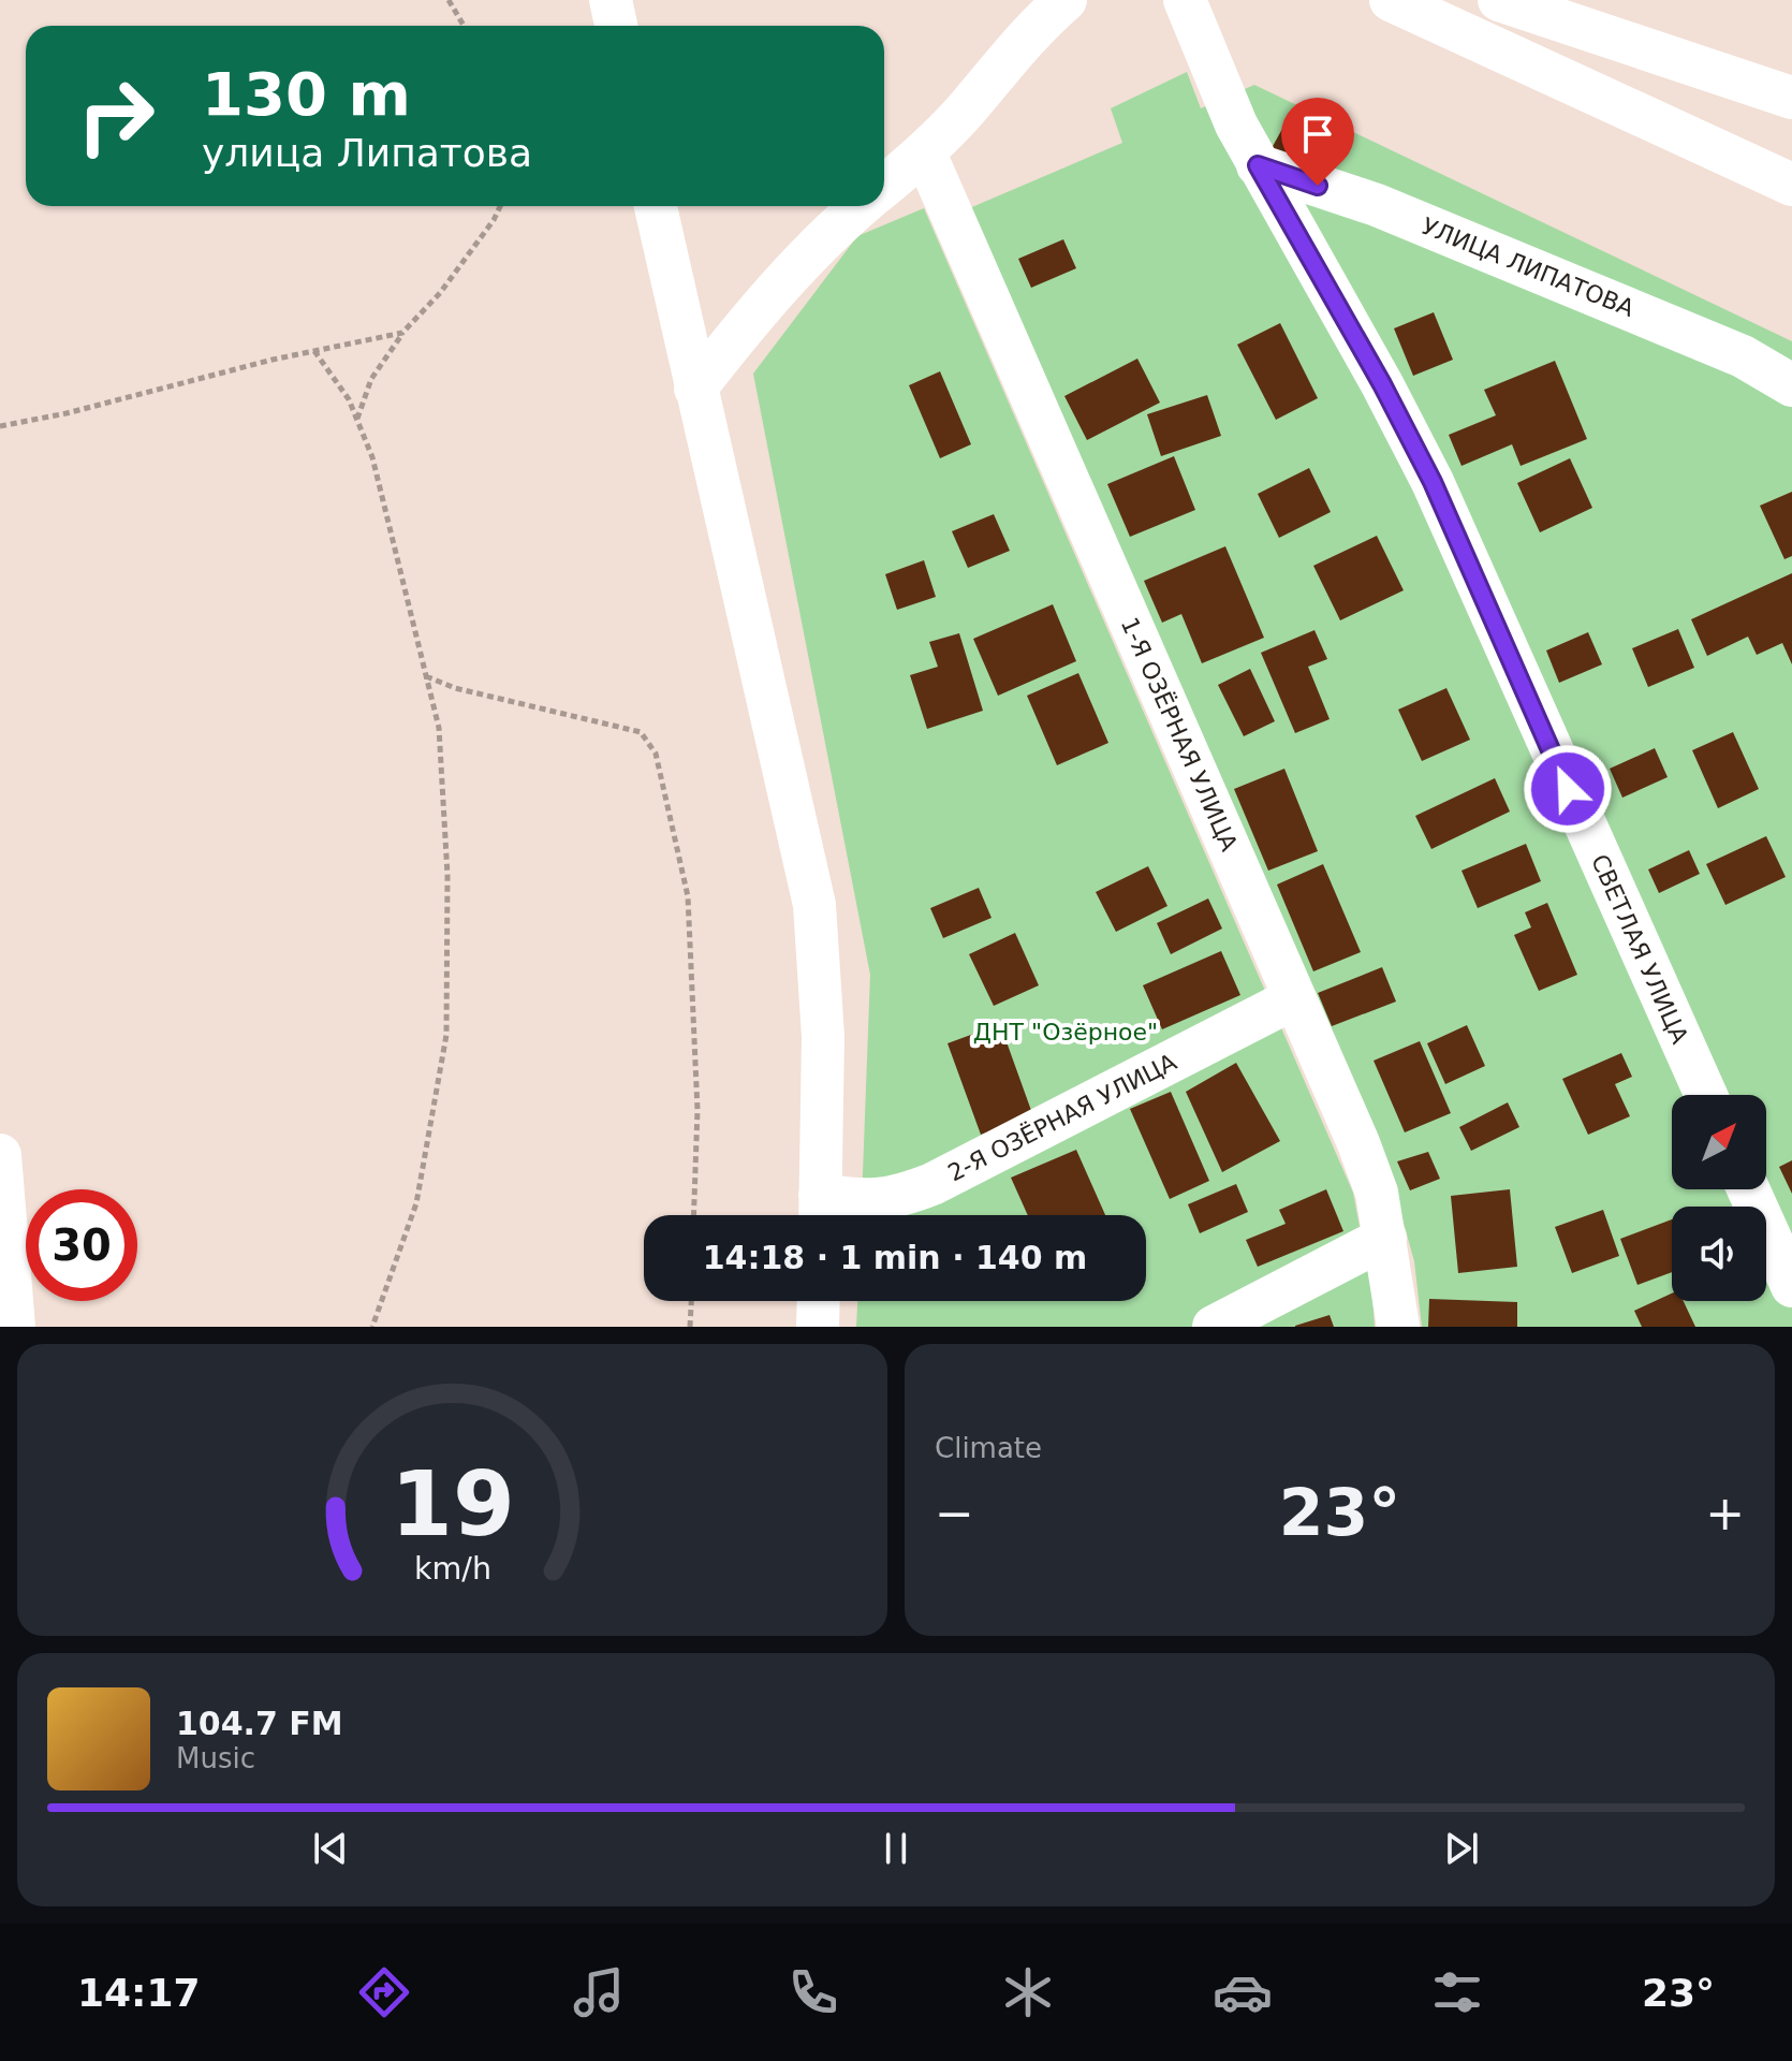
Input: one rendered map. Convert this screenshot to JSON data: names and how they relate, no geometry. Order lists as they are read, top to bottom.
{
  "streets": {
    "street": [
      "УЛИЦА ЛИПАТОВА",
      "1-Я ОЗЁРНАЯ УЛИЦА",
      "СВЕТЛАЯ УЛИЦА",
      "2-Я ОЗЁРНАЯ УЛИЦА"
    ]
  },
  "crossings": [
    ["УЛИЦА ЛИПАТОВА", "СВЕТЛАЯ УЛИЦА"],
    ["1-Я ОЗЁРНАЯ УЛИЦА", "2-Я ОЗЁРНАЯ УЛИЦА"]
  ],
  "parks": ["ДНТ \"Озёрное\""],
  "north": "top right",
  "page": {
    "turn": ["130 m", "улица Липатова"],
    "limit": "30",
    "trip": "14:18 · 1 min · 140 m",
    "tile": "Climate",
    "heat": ["−", "23°", "+"],
    "song": ["104.7 FM", "Music"],
    "tabs": ["14:17", "23°"],
    "gauge": ["19", "km/h"]
  }
}
